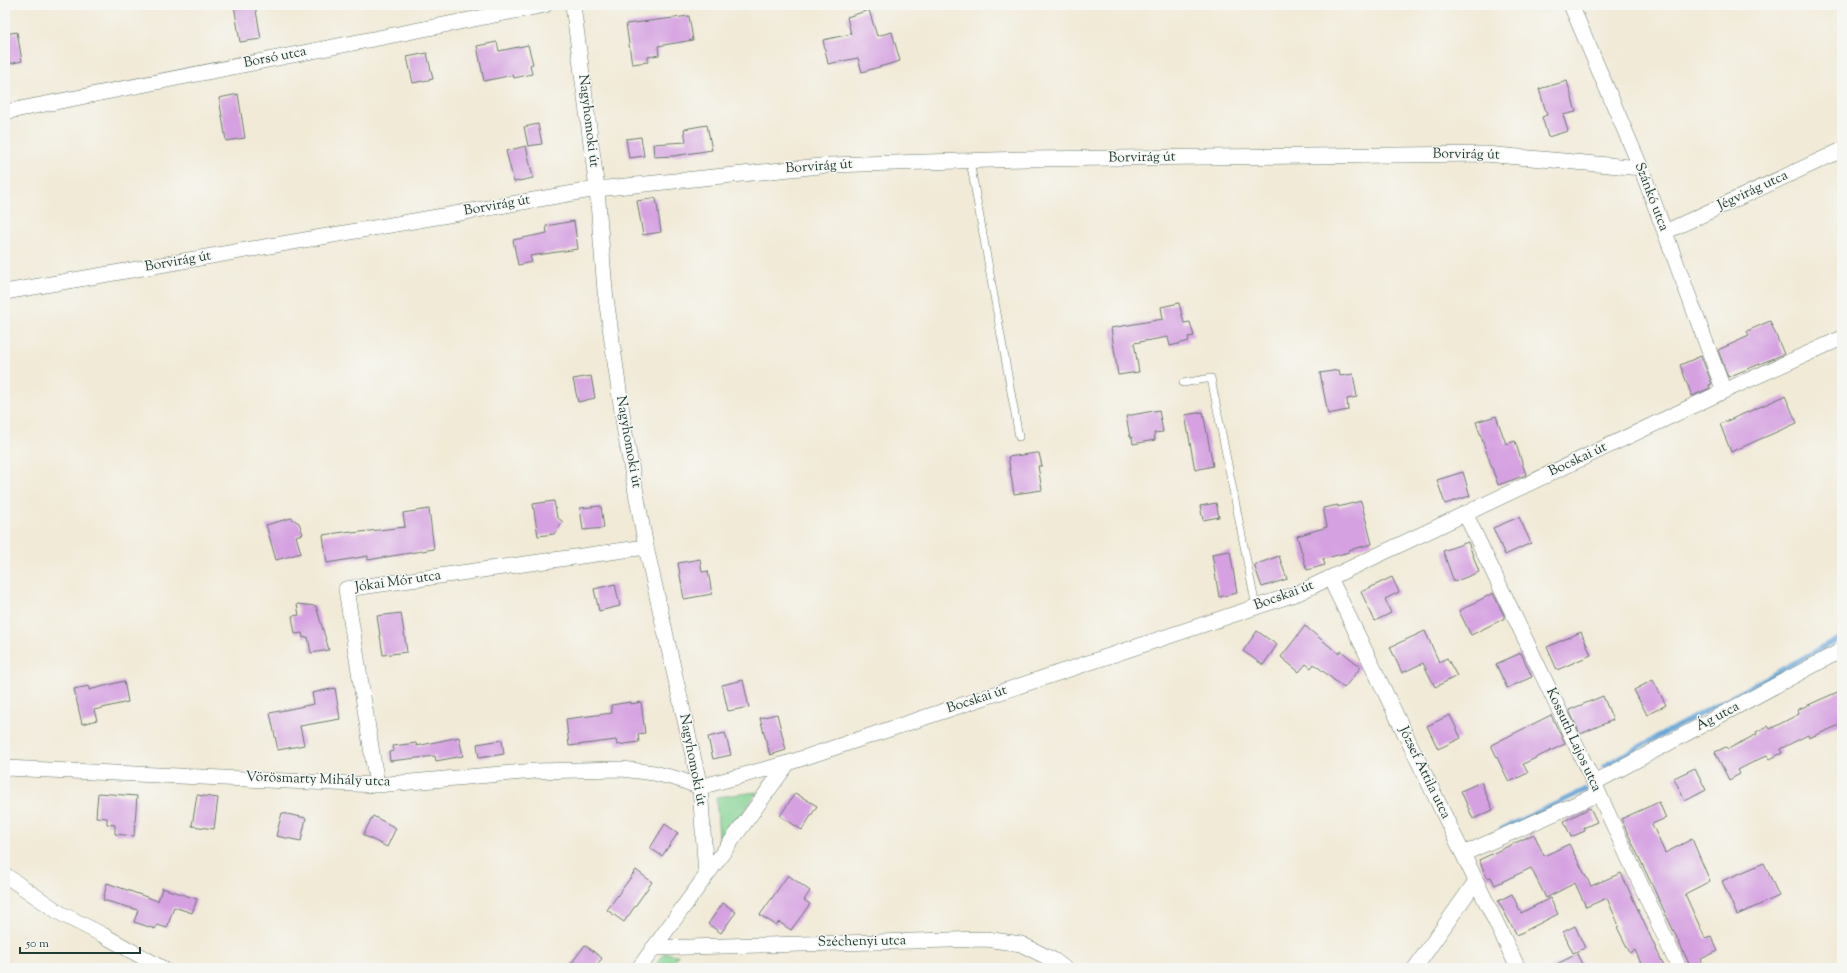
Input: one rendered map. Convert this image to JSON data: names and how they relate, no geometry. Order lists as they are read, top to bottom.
{
  "streets": {
    "street": [
      "Borsó utca",
      "Nagyhomoki út",
      "Borvirág út",
      "Jégvirág utca",
      "Szánkó utca",
      "Bocskai út",
      "Jókai Mór utca",
      "Ág utca",
      "Kossuth Lajos utca",
      "József Attila utca",
      "Vörösmarty Mihály utca",
      "Széchenyi utca"
    ]
  },
  "crossings": [
    ["Nagyhomoki út", "Borvirág út"],
    ["Nagyhomoki út", "Bocskai út"],
    ["Nagyhomoki út", "Jókai Mór utca"],
    ["Nagyhomoki út", "Vörösmarty Mihály utca"],
    ["Borvirág út", "Szánkó utca"],
    ["Jégvirág utca", "Szánkó utca"],
    ["Szánkó utca", "Bocskai út"],
    ["Bocskai út", "Kossuth Lajos utca"],
    ["Bocskai út", "József Attila utca"],
    ["Bocskai út", "Vörösmarty Mihály utca"],
    ["Jókai Mór utca", "Vörösmarty Mihály utca"],
    ["Ág utca", "Kossuth Lajos utca"],
    ["Ág utca", "József Attila utca"]
  ],
  "scale_bar": "50 m"
}
